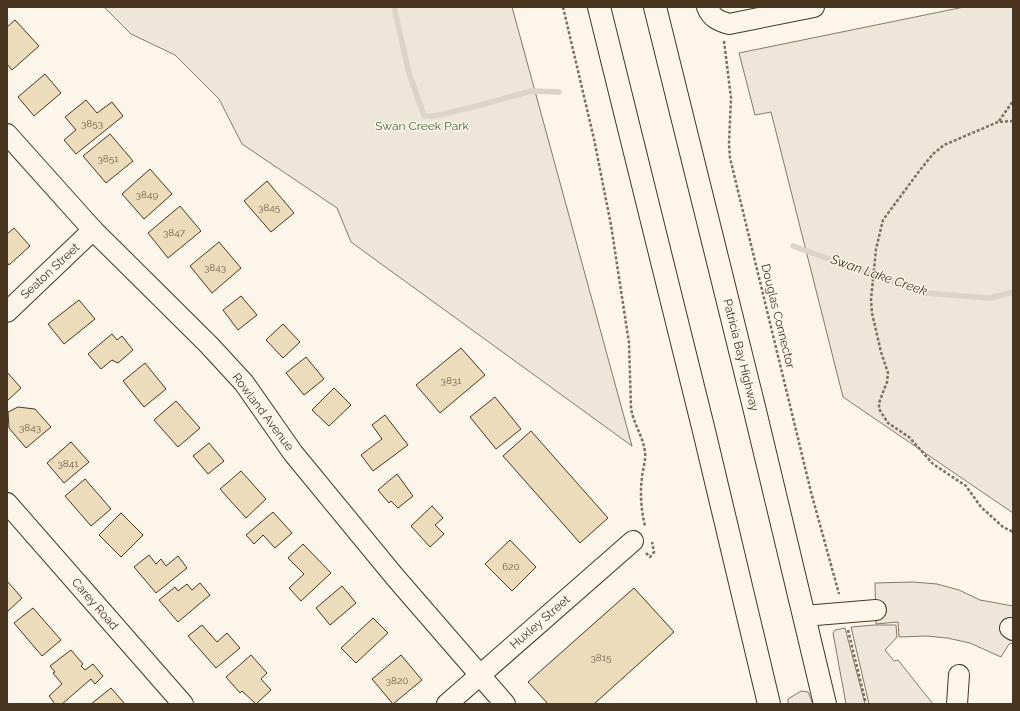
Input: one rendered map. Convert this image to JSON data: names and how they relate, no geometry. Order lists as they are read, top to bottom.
{
  "streets": {
    "highway": ["Patricia Bay Highway"],
    "street": [
      "Seaton Street",
      "Rowland Avenue",
      "Carey Road",
      "Huxley Street"
    ],
    "path": ["Douglas Connector"]
  },
  "crossings": [
    ["Seaton Street", "Rowland Avenue"],
    ["Rowland Avenue", "Huxley Street"]
  ],
  "water": ["Swan Lake Creek"],
  "parks": ["Swan Creek Park"],
  "house_numbers": [
    "3853",
    "3851",
    "3849",
    "3845",
    "3847",
    "3843",
    "3831",
    "3843",
    "3841",
    "620",
    "3815",
    "3820"
  ]
}
